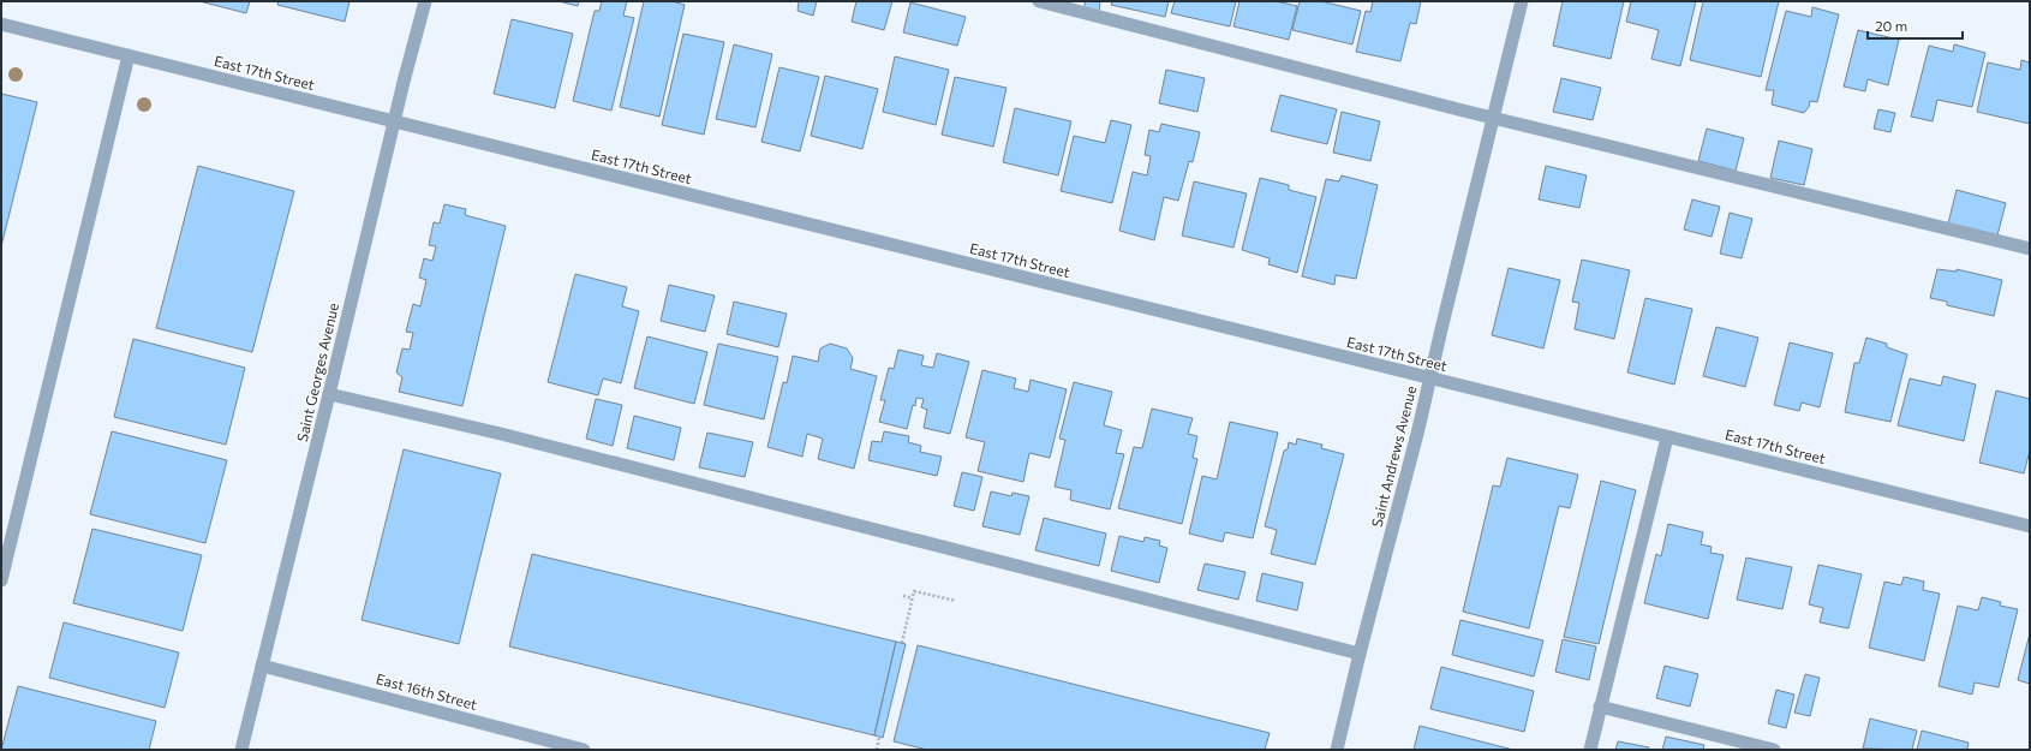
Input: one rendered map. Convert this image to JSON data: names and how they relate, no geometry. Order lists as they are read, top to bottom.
{
  "streets": {
    "street": [
      "East 17th Street",
      "Saint Georges Avenue",
      "Saint Andrews Avenue",
      "East 16th Street"
    ]
  },
  "crossings": [
    ["East 17th Street", "Saint Georges Avenue"],
    ["East 17th Street", "Saint Andrews Avenue"],
    ["Saint Georges Avenue", "East 16th Street"]
  ],
  "scale_bar": "20 m"
}
